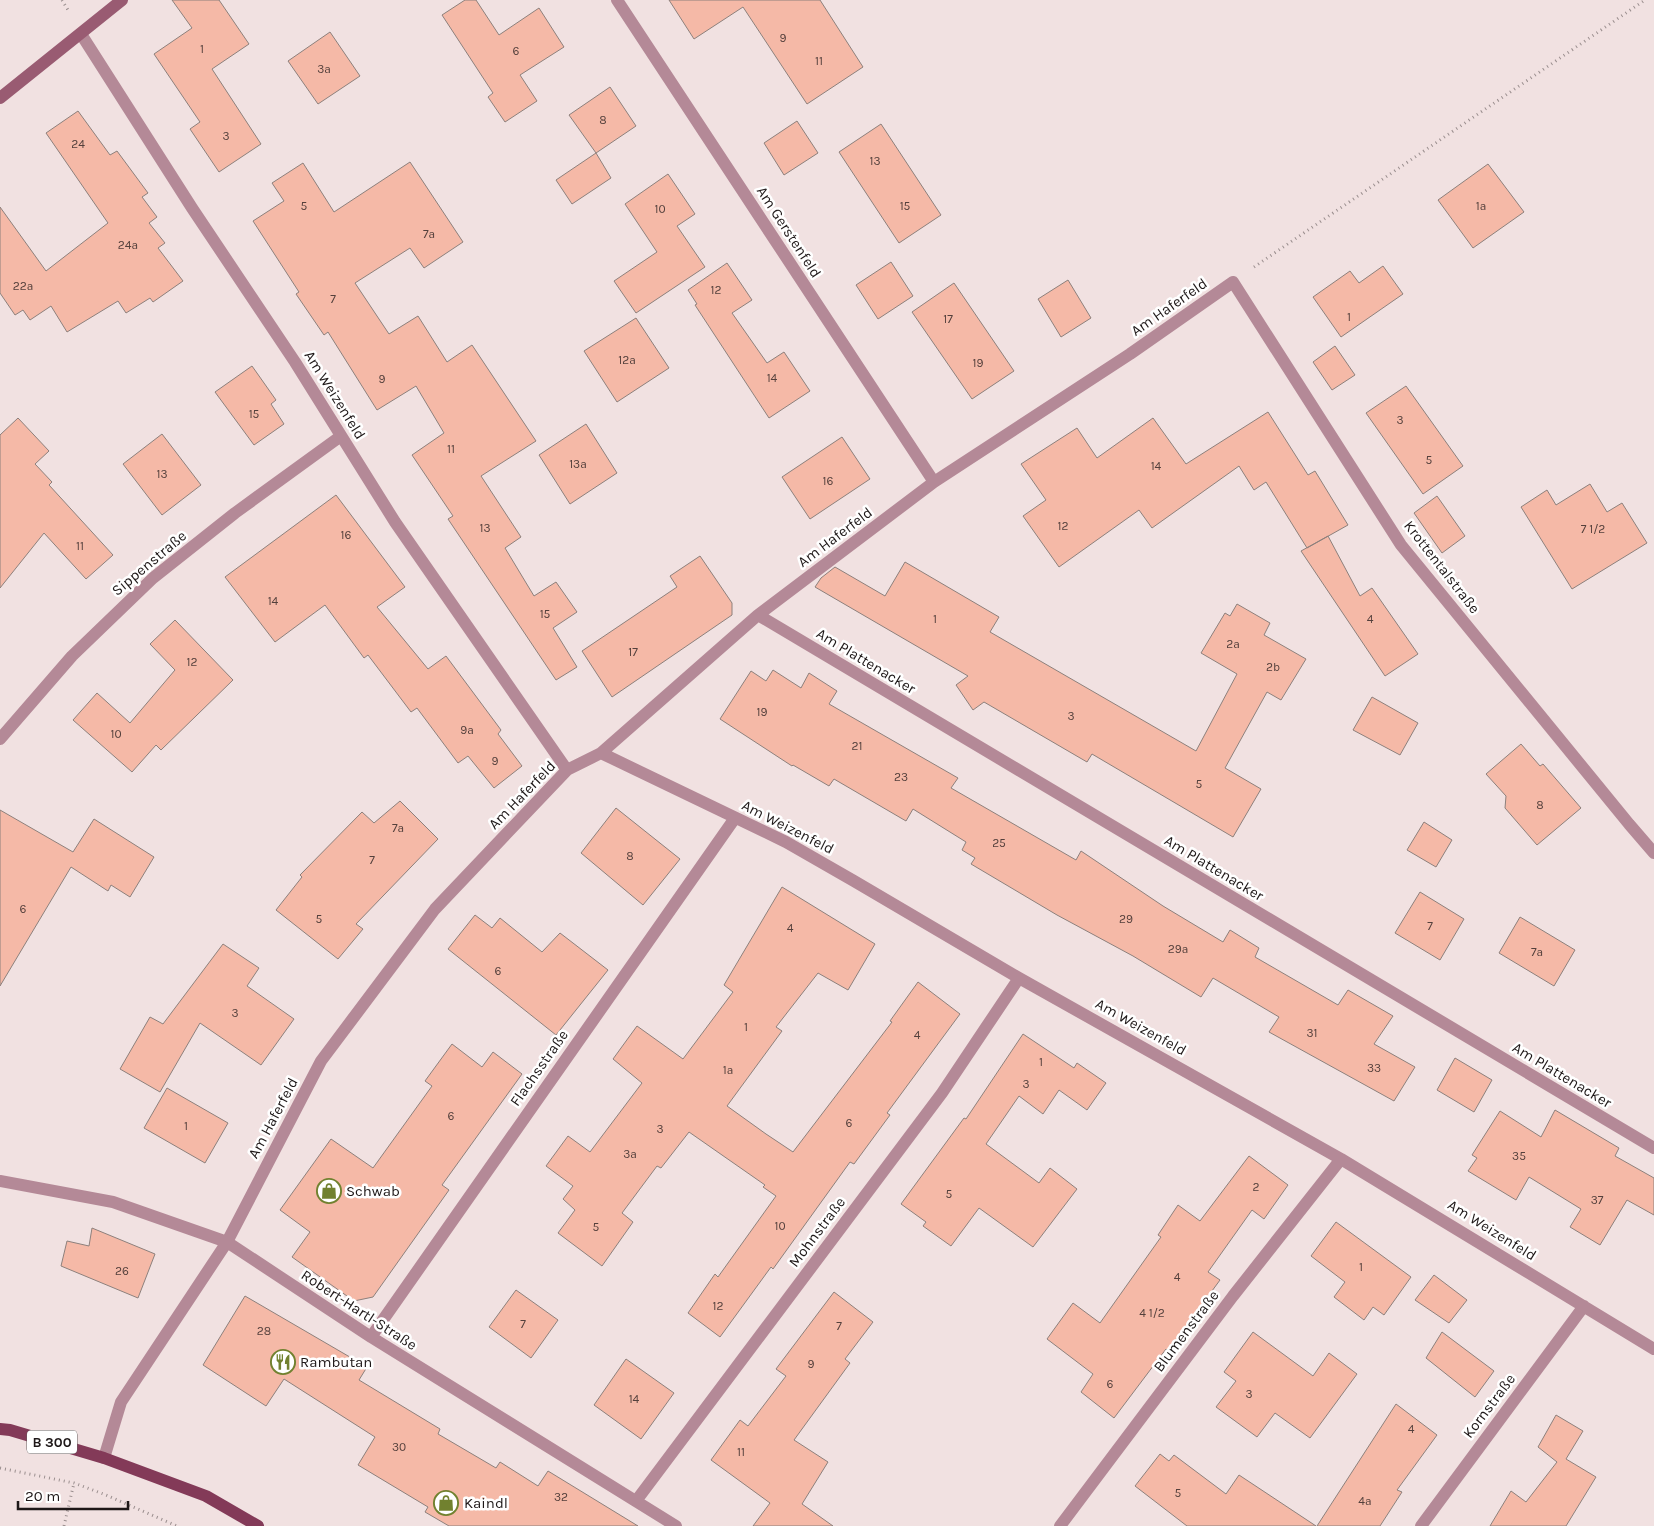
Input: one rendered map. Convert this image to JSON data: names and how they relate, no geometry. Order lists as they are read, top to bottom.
{
  "streets": {
    "main road": ["B 300"],
    "street": [
      "Am Gerstenfeld",
      "Am Haferfeld",
      "Am Weizenfeld",
      "Sippenstraße",
      "Krottentalstraße",
      "Am Plattenacker",
      "Flachsstraße",
      "Mohnstraße",
      "Robert-Hartl-Straße",
      "Blumenstraße",
      "Kornstraße"
    ]
  },
  "crossings": [
    ["Am Gerstenfeld", "Am Haferfeld"],
    ["Am Haferfeld", "Am Weizenfeld"],
    ["Am Haferfeld", "Krottentalstraße"],
    ["Am Haferfeld", "Am Plattenacker"],
    ["Am Haferfeld", "Robert-Hartl-Straße"],
    ["Am Haferfeld", "B 300"],
    ["Am Weizenfeld", "Sippenstraße"],
    ["Am Weizenfeld", "Flachsstraße"],
    ["Am Weizenfeld", "Mohnstraße"],
    ["Am Weizenfeld", "Blumenstraße"],
    ["Am Weizenfeld", "Kornstraße"],
    ["Flachsstraße", "Robert-Hartl-Straße"],
    ["Mohnstraße", "Robert-Hartl-Straße"]
  ],
  "places": {
    "shop": ["Schwab", "Kaindl"],
    "restaurant": ["Rambutan"]
  },
  "house_numbers": [
    "9",
    "1",
    "6",
    "11",
    "3a",
    "8",
    "3",
    "24",
    "13",
    "5",
    "15",
    "1a",
    "10",
    "7a",
    "24a",
    "22a",
    "12",
    "7",
    "1",
    "17",
    "12a",
    "19",
    "14",
    "9",
    "15",
    "3",
    "11",
    "5",
    "13a",
    "14",
    "13",
    "16",
    "12",
    "13",
    "7 1/2",
    "16",
    "11",
    "14",
    "15",
    "1",
    "4",
    "2a",
    "17",
    "12",
    "2b",
    "19",
    "3",
    "9a",
    "10",
    "21",
    "9",
    "23",
    "5",
    "8",
    "7a",
    "25",
    "8",
    "7",
    "6",
    "5",
    "29",
    "7",
    "4",
    "29a",
    "7a",
    "6",
    "3",
    "1",
    "31",
    "4",
    "1",
    "33",
    "1a",
    "3",
    "6",
    "6",
    "1",
    "3",
    "3a",
    "35",
    "2",
    "5",
    "37",
    "10",
    "5",
    "1",
    "26",
    "4",
    "12",
    "4 1/2",
    "7",
    "7",
    "28",
    "9",
    "6",
    "3",
    "14",
    "4",
    "30",
    "11",
    "5",
    "32",
    "4a"
  ],
  "scale_bar": "20 m"
}
